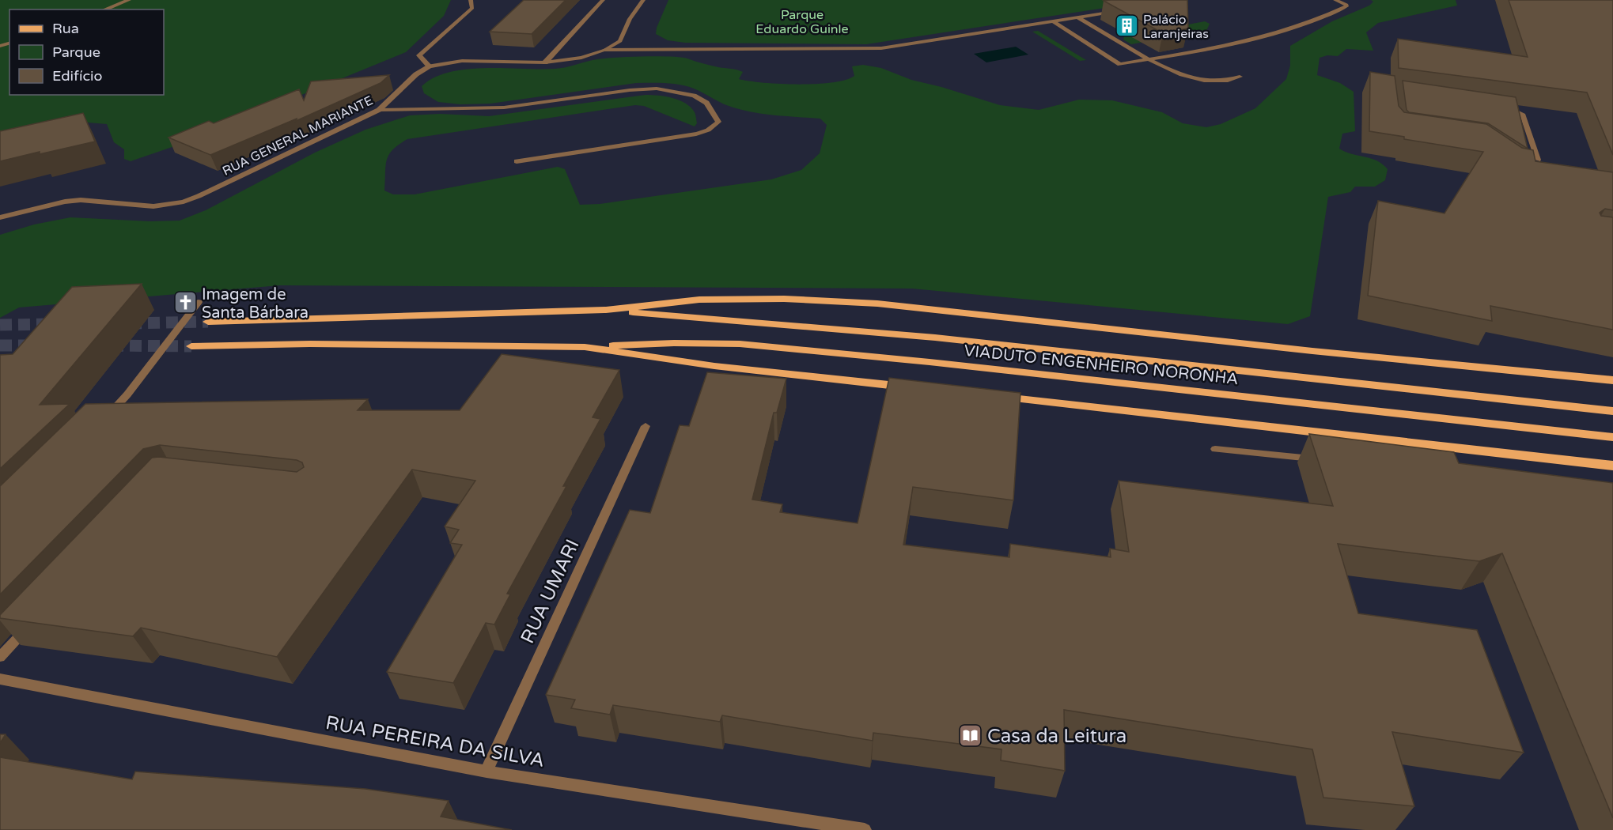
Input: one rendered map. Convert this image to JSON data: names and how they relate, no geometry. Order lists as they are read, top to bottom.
{
  "streets": {
    "main road": ["VIADUTO ENGENHEIRO NORONHA"],
    "street": ["RUA GENERAL MARIANTE", "RUA UMARI", "RUA PEREIRA DA SILVA"]
  },
  "crossings": [
    ["RUA UMARI", "RUA PEREIRA DA SILVA"]
  ],
  "parks": ["Parque Eduardo Guinle"],
  "places": {
    "building": ["Palácio Laranjeiras"],
    "church": ["Imagem de Santa Bárbara"],
    "library": ["Casa da Leitura"]
  },
  "legend": ["Rua", "Parque", "Edifício"]
}
